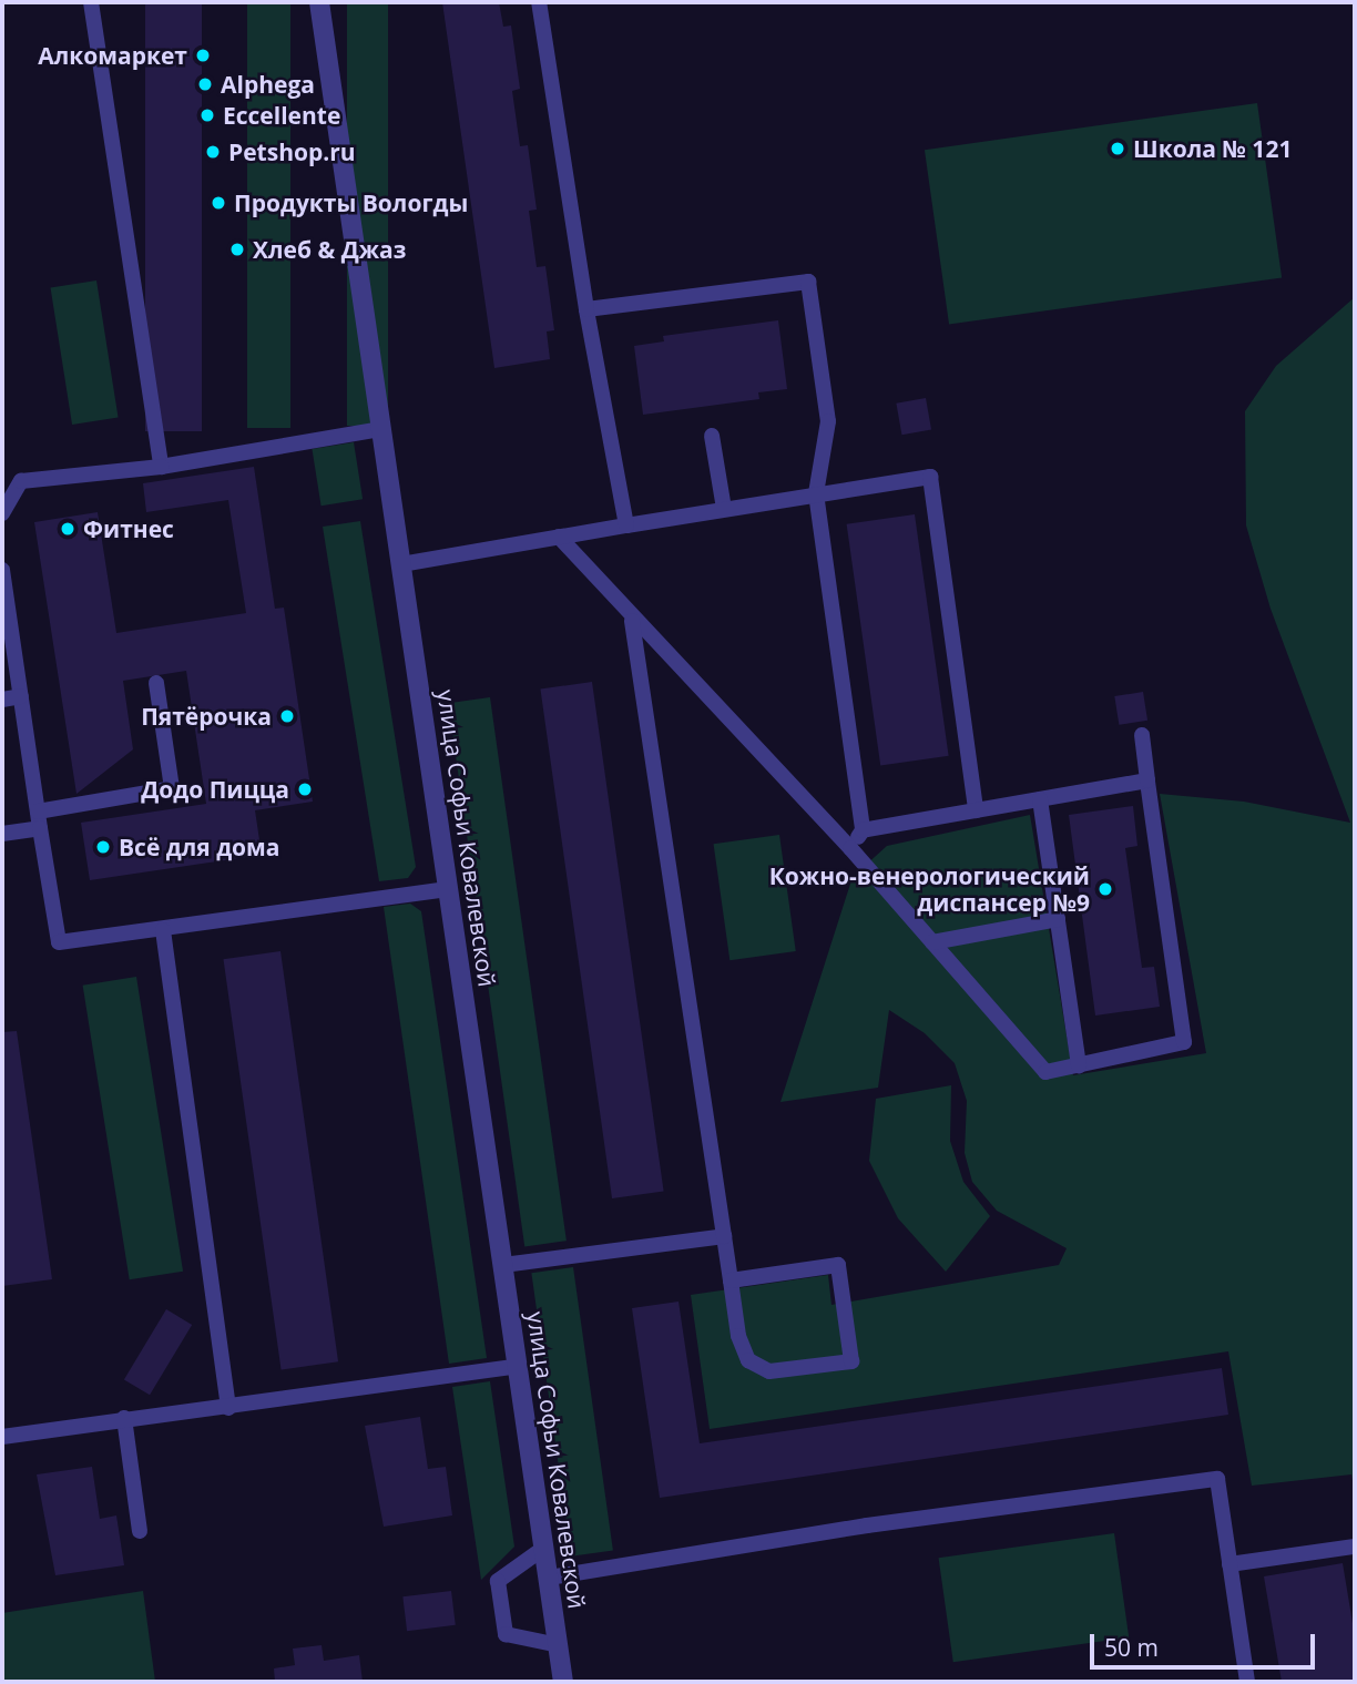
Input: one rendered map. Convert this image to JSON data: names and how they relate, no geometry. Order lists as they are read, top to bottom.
{
  "streets": {
    "street": ["улица Софьи Ковалевской"]
  },
  "places": [
    "Алкомаркет",
    "Alphega",
    "Eccellente",
    "Школа № 121",
    "Petshop.ru",
    "Продукты Вологды",
    "Хлеб & Джаз",
    "Фитнес",
    "Пятёрочка",
    "Додо Пицца",
    "Всё для дома",
    "Кожно-венерологический диспансер №9"
  ],
  "scale_bar": "50 m"
}
